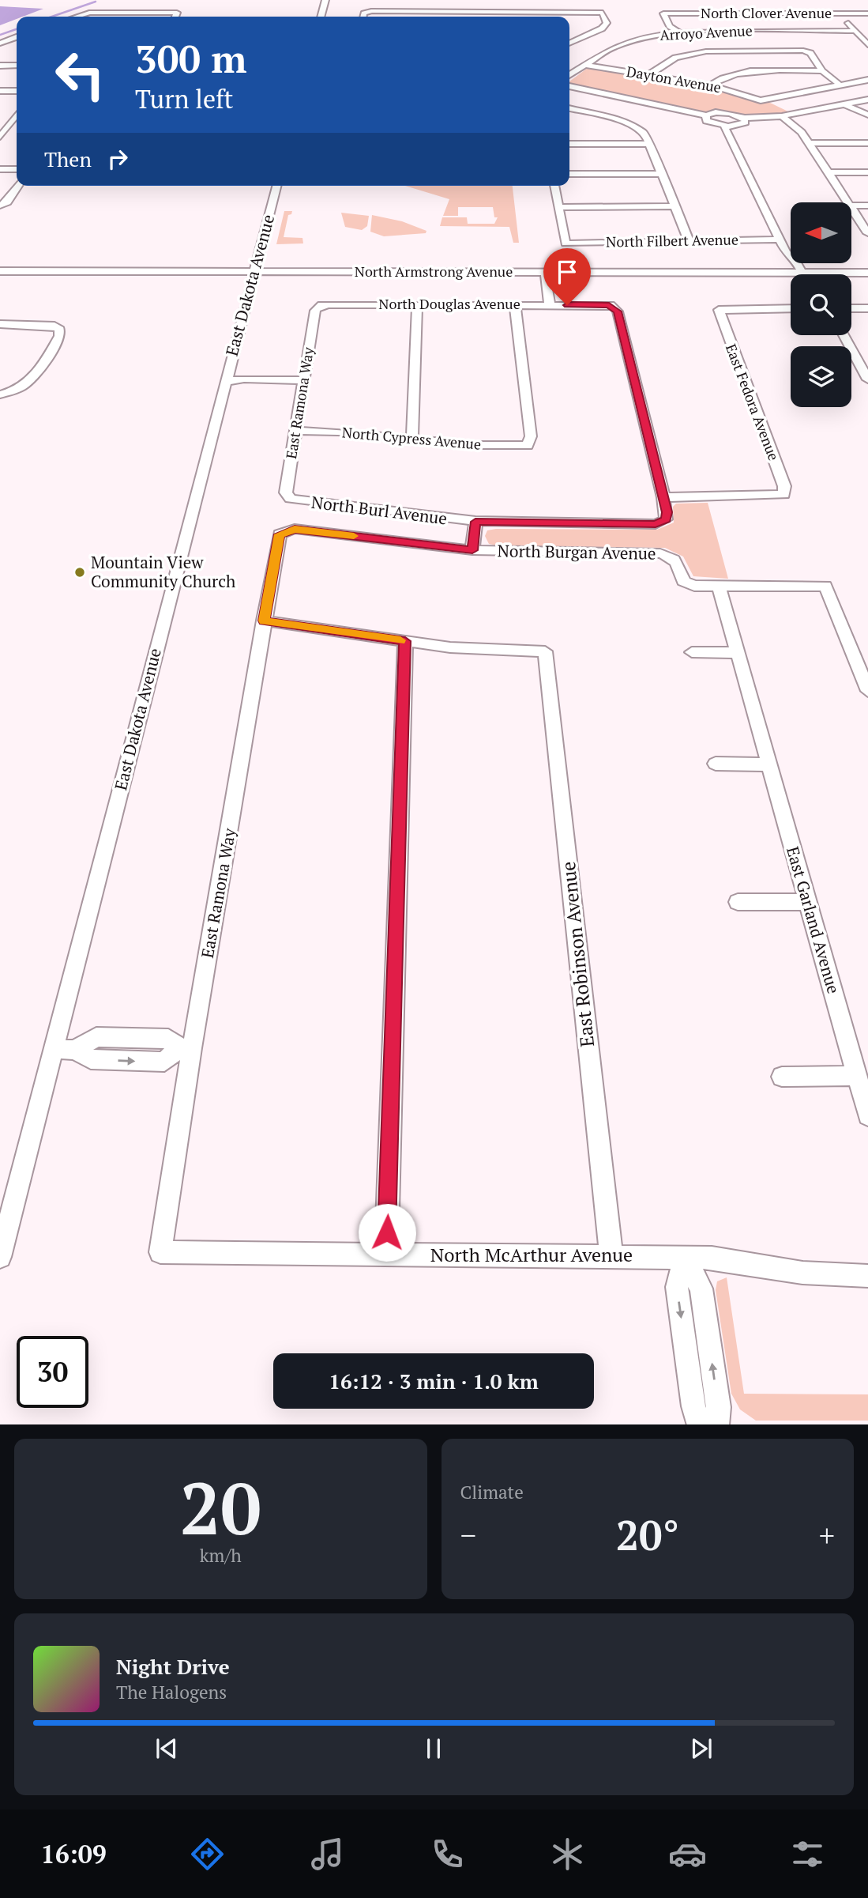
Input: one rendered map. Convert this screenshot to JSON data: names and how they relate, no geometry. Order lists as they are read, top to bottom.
{
  "streets": {
    "street": [
      "North Clover Avenue",
      "Arroyo Avenue",
      "Dayton Avenue",
      "North Filbert Avenue",
      "North Armstrong Avenue",
      "East Dakota Avenue",
      "North Douglas Avenue",
      "East Fedora Avenue",
      "East Ramona Way",
      "North Cypress Avenue",
      "North Burl Avenue",
      "North Burgan Avenue",
      "East Garland Avenue",
      "East Robinson Avenue",
      "North McArthur Avenue"
    ]
  },
  "crossings": [
    ["North Clover Avenue", "Arroyo Avenue"],
    ["Arroyo Avenue", "Dayton Avenue"],
    ["North Armstrong Avenue", "East Dakota Avenue"],
    ["North Douglas Avenue", "East Fedora Avenue"],
    ["North Douglas Avenue", "East Ramona Way"],
    ["North Douglas Avenue", "North Cypress Avenue"],
    ["North Douglas Avenue", "North Burl Avenue"],
    ["East Fedora Avenue", "North Burl Avenue"],
    ["East Ramona Way", "North Cypress Avenue"],
    ["East Ramona Way", "North Burl Avenue"],
    ["East Ramona Way", "North Burgan Avenue"],
    ["East Ramona Way", "North McArthur Avenue"],
    ["North Burgan Avenue", "East Garland Avenue"],
    ["East Robinson Avenue", "North McArthur Avenue"]
  ],
  "places": ["Mountain View Community Church"],
  "north": "left",
  "page": {
    "turn": ["300 m", "Turn left"],
    "then": "Then",
    "limit": "30",
    "trip": "16:12 · 3 min · 1.0 km",
    "tile": [
      ["20", "km/h"],
      "Climate"
    ],
    "heat": ["−", "20°", "+"],
    "song": ["Night Drive", "The Halogens"],
    "tabs": "16:09"
  }
}
